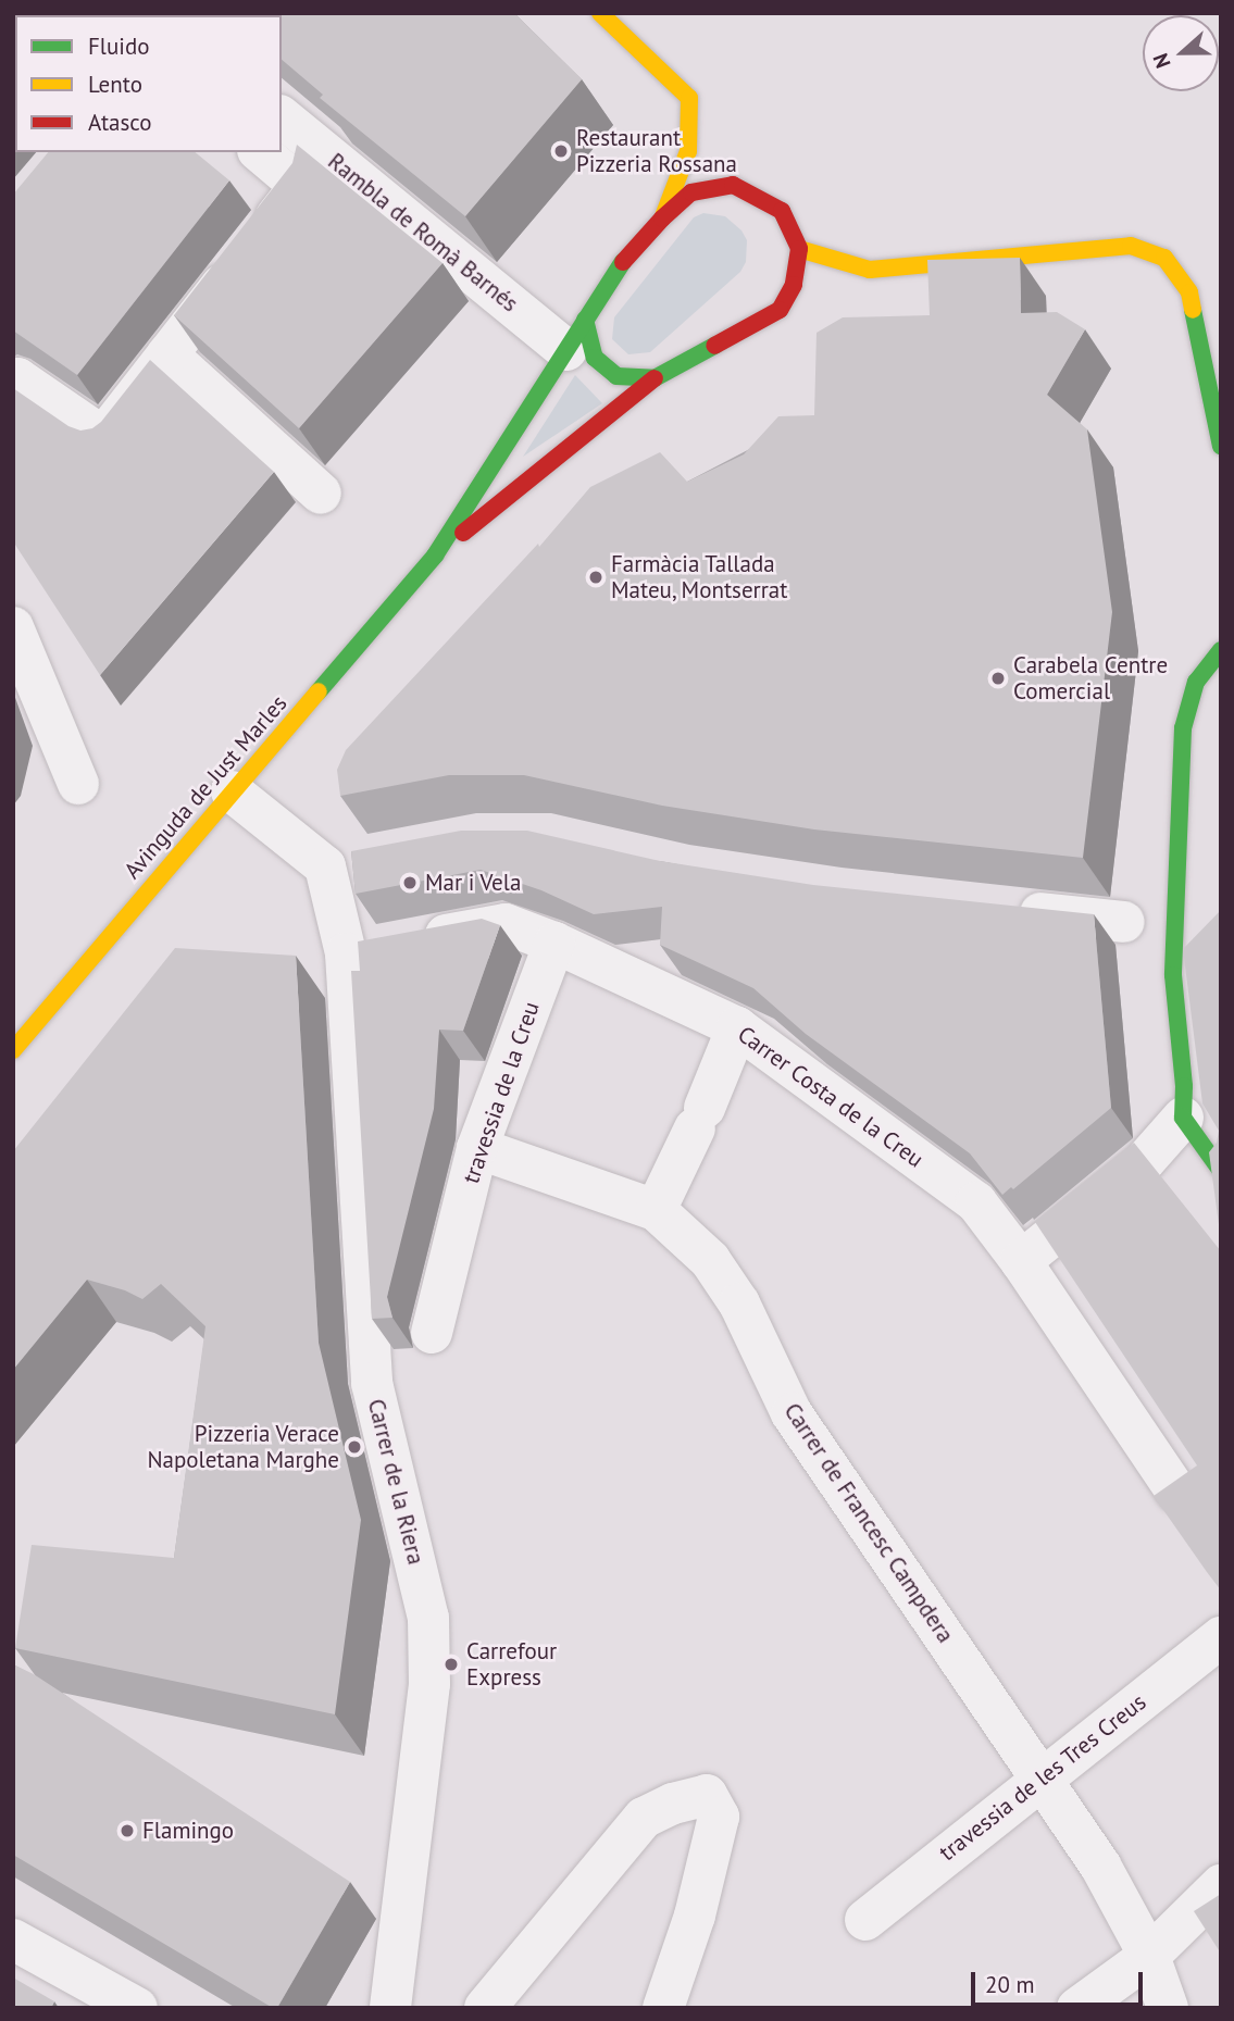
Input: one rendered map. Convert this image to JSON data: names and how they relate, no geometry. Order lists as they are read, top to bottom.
{
  "streets": {
    "street": [
      "Rambla de Romà Barnés",
      "Avinguda de Just Marles",
      "travessia de la Creu",
      "Carrer Costa de la Creu",
      "Carrer de la Riera",
      "Carrer de Francesc Campdera",
      "travessia de les Tres Creus"
    ]
  },
  "crossings": [
    ["Rambla de Romà Barnés", "Avinguda de Just Marles"],
    ["travessia de la Creu", "Carrer Costa de la Creu"],
    ["travessia de la Creu", "Carrer de Francesc Campdera"],
    ["Carrer Costa de la Creu", "Carrer de la Riera"],
    ["Carrer de Francesc Campdera", "travessia de les Tres Creus"]
  ],
  "places": [
    "Restaurant Pizzeria Rossana",
    "Farmàcia Tallada Mateu, Montserrat",
    "Carabela Centre Comercial",
    "Mar i Vela",
    "Pizzeria Verace Napoletana Marghe",
    "Carrefour Express",
    "Flamingo"
  ],
  "legend": ["Fluido", "Lento", "Atasco"],
  "scale_bar": "20 m",
  "north": "left"
}
